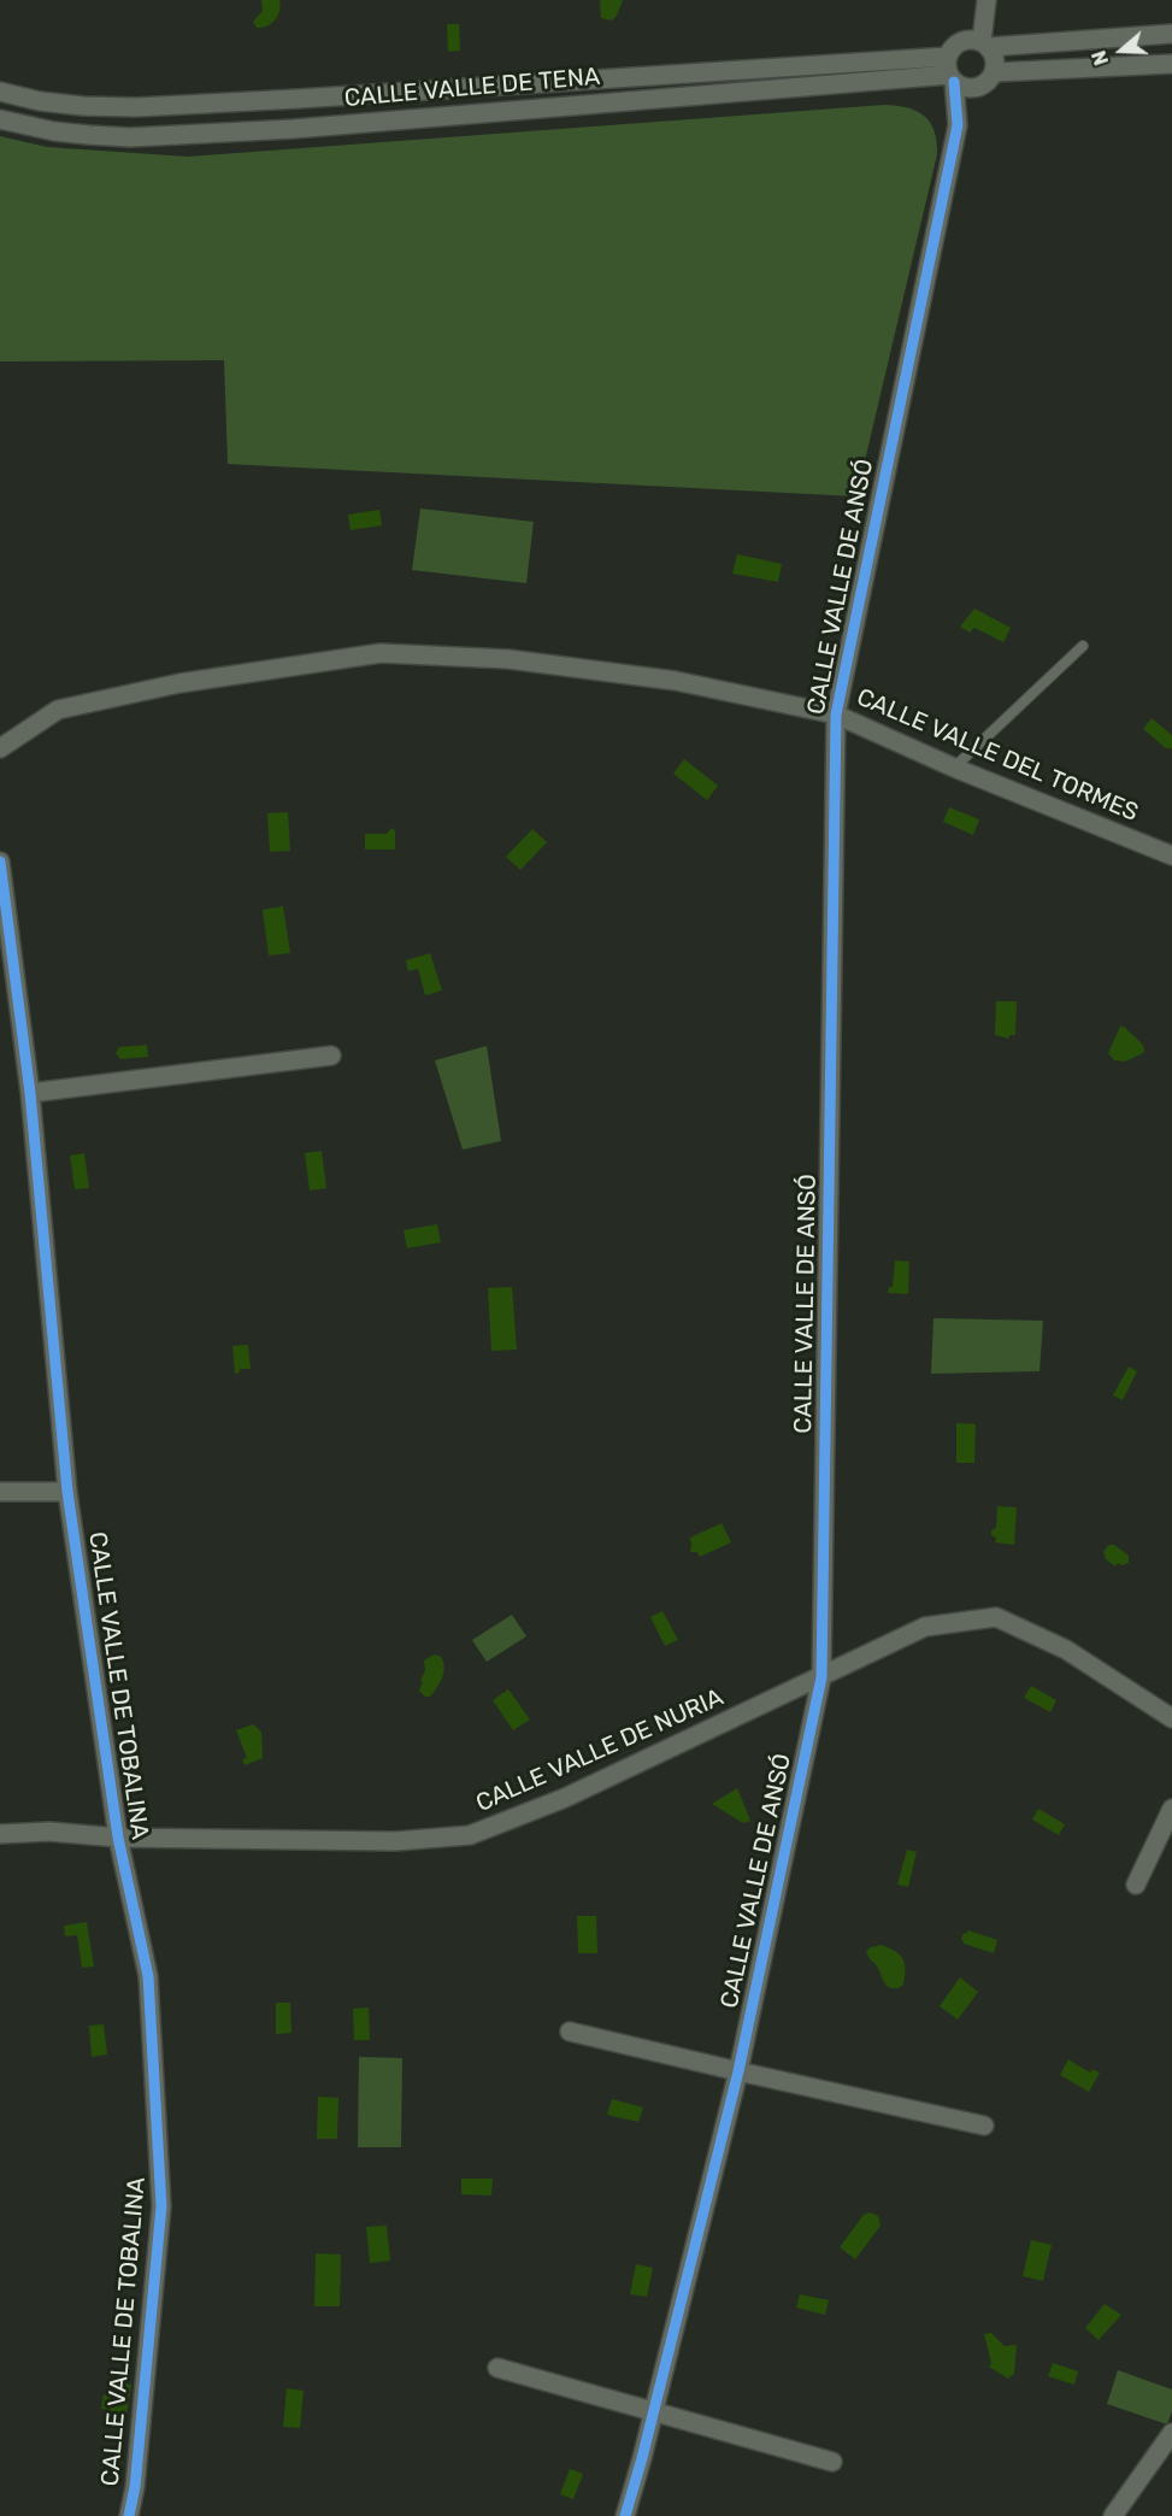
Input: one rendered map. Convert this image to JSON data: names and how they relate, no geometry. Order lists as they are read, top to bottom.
{
  "streets": {
    "street": [
      "CALLE VALLE DE TENA",
      "CALLE VALLE DE ANSÓ",
      "CALLE VALLE DEL TORMES",
      "CALLE VALLE DE TOBALINA",
      "CALLE VALLE DE NURIA"
    ]
  },
  "crossings": [
    ["CALLE VALLE DE TENA", "CALLE VALLE DE ANSÓ"],
    ["CALLE VALLE DE ANSÓ", "CALLE VALLE DEL TORMES"],
    ["CALLE VALLE DE ANSÓ", "CALLE VALLE DE NURIA"],
    ["CALLE VALLE DE TOBALINA", "CALLE VALLE DE NURIA"]
  ],
  "north": "left"
}
